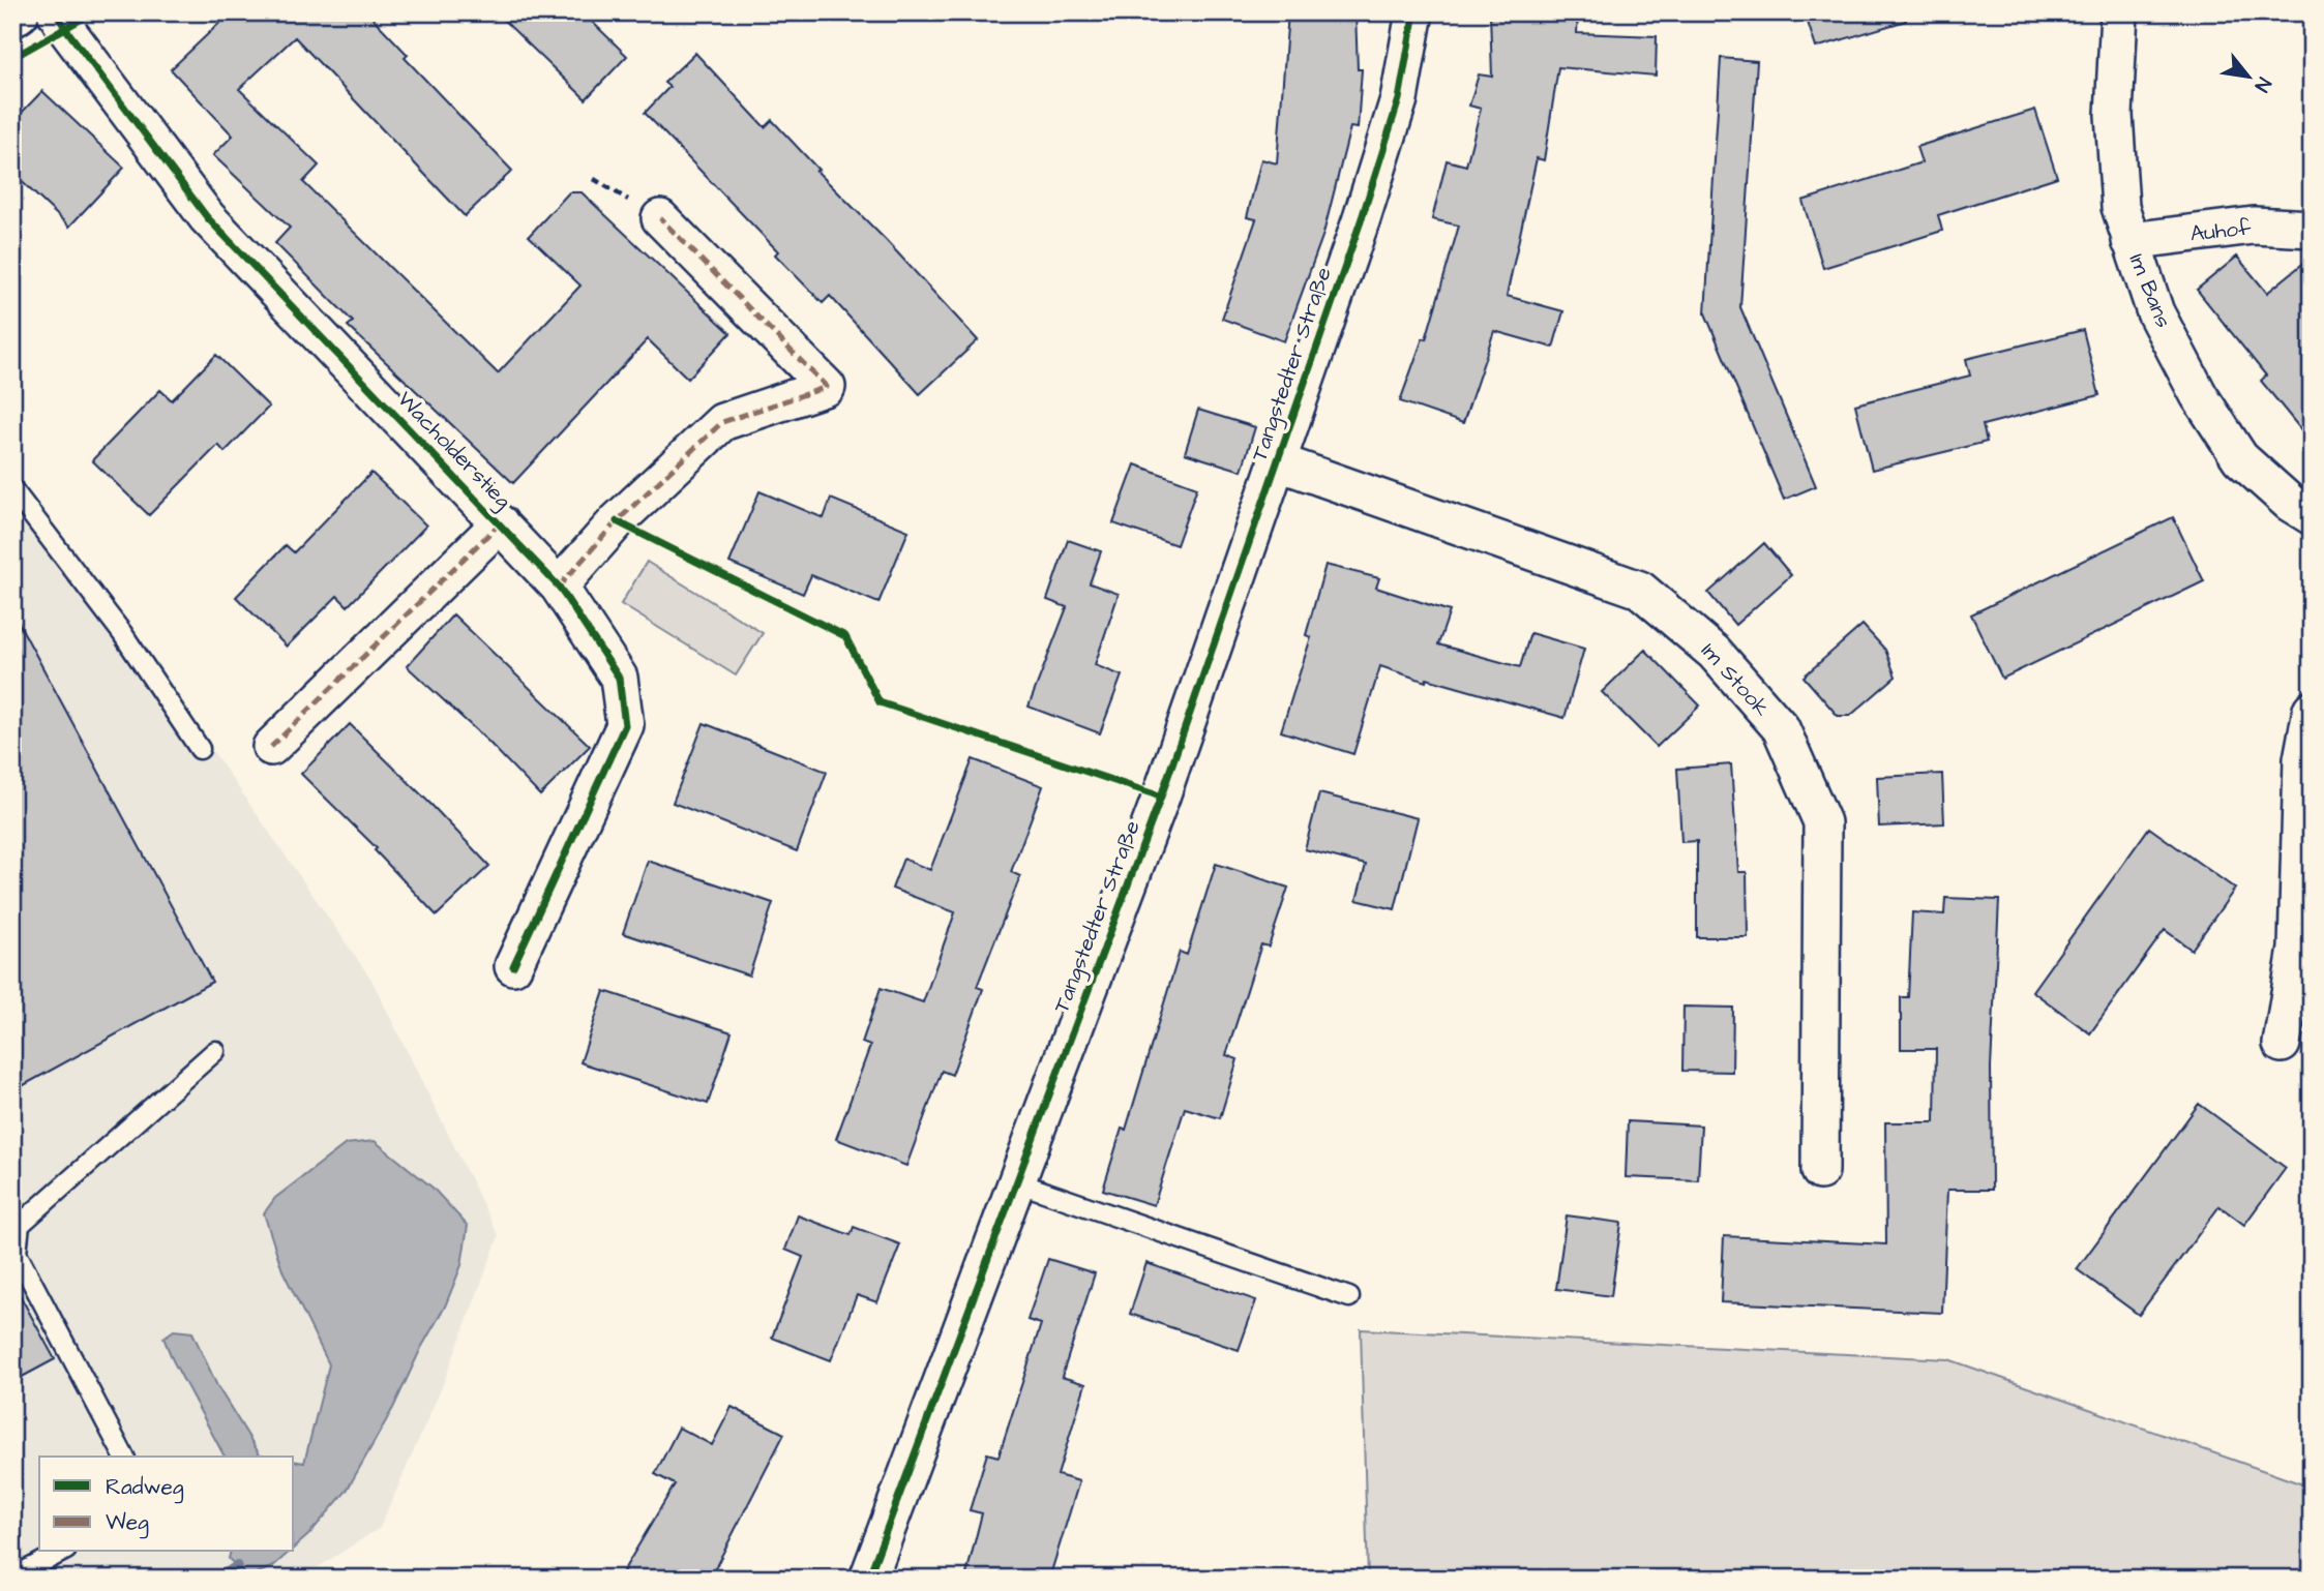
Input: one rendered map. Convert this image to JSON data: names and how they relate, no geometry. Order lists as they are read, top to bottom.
{
  "streets": {
    "street": [
      "Auhof",
      "Im Bans",
      "Tangstedter Straße",
      "Wacholderstieg",
      "Im Stook"
    ]
  },
  "crossings": [
    ["Auhof", "Im Bans"],
    ["Tangstedter Straße", "Im Stook"]
  ],
  "legend": ["Radweg", "Weg"],
  "north": "bottom right"
}
